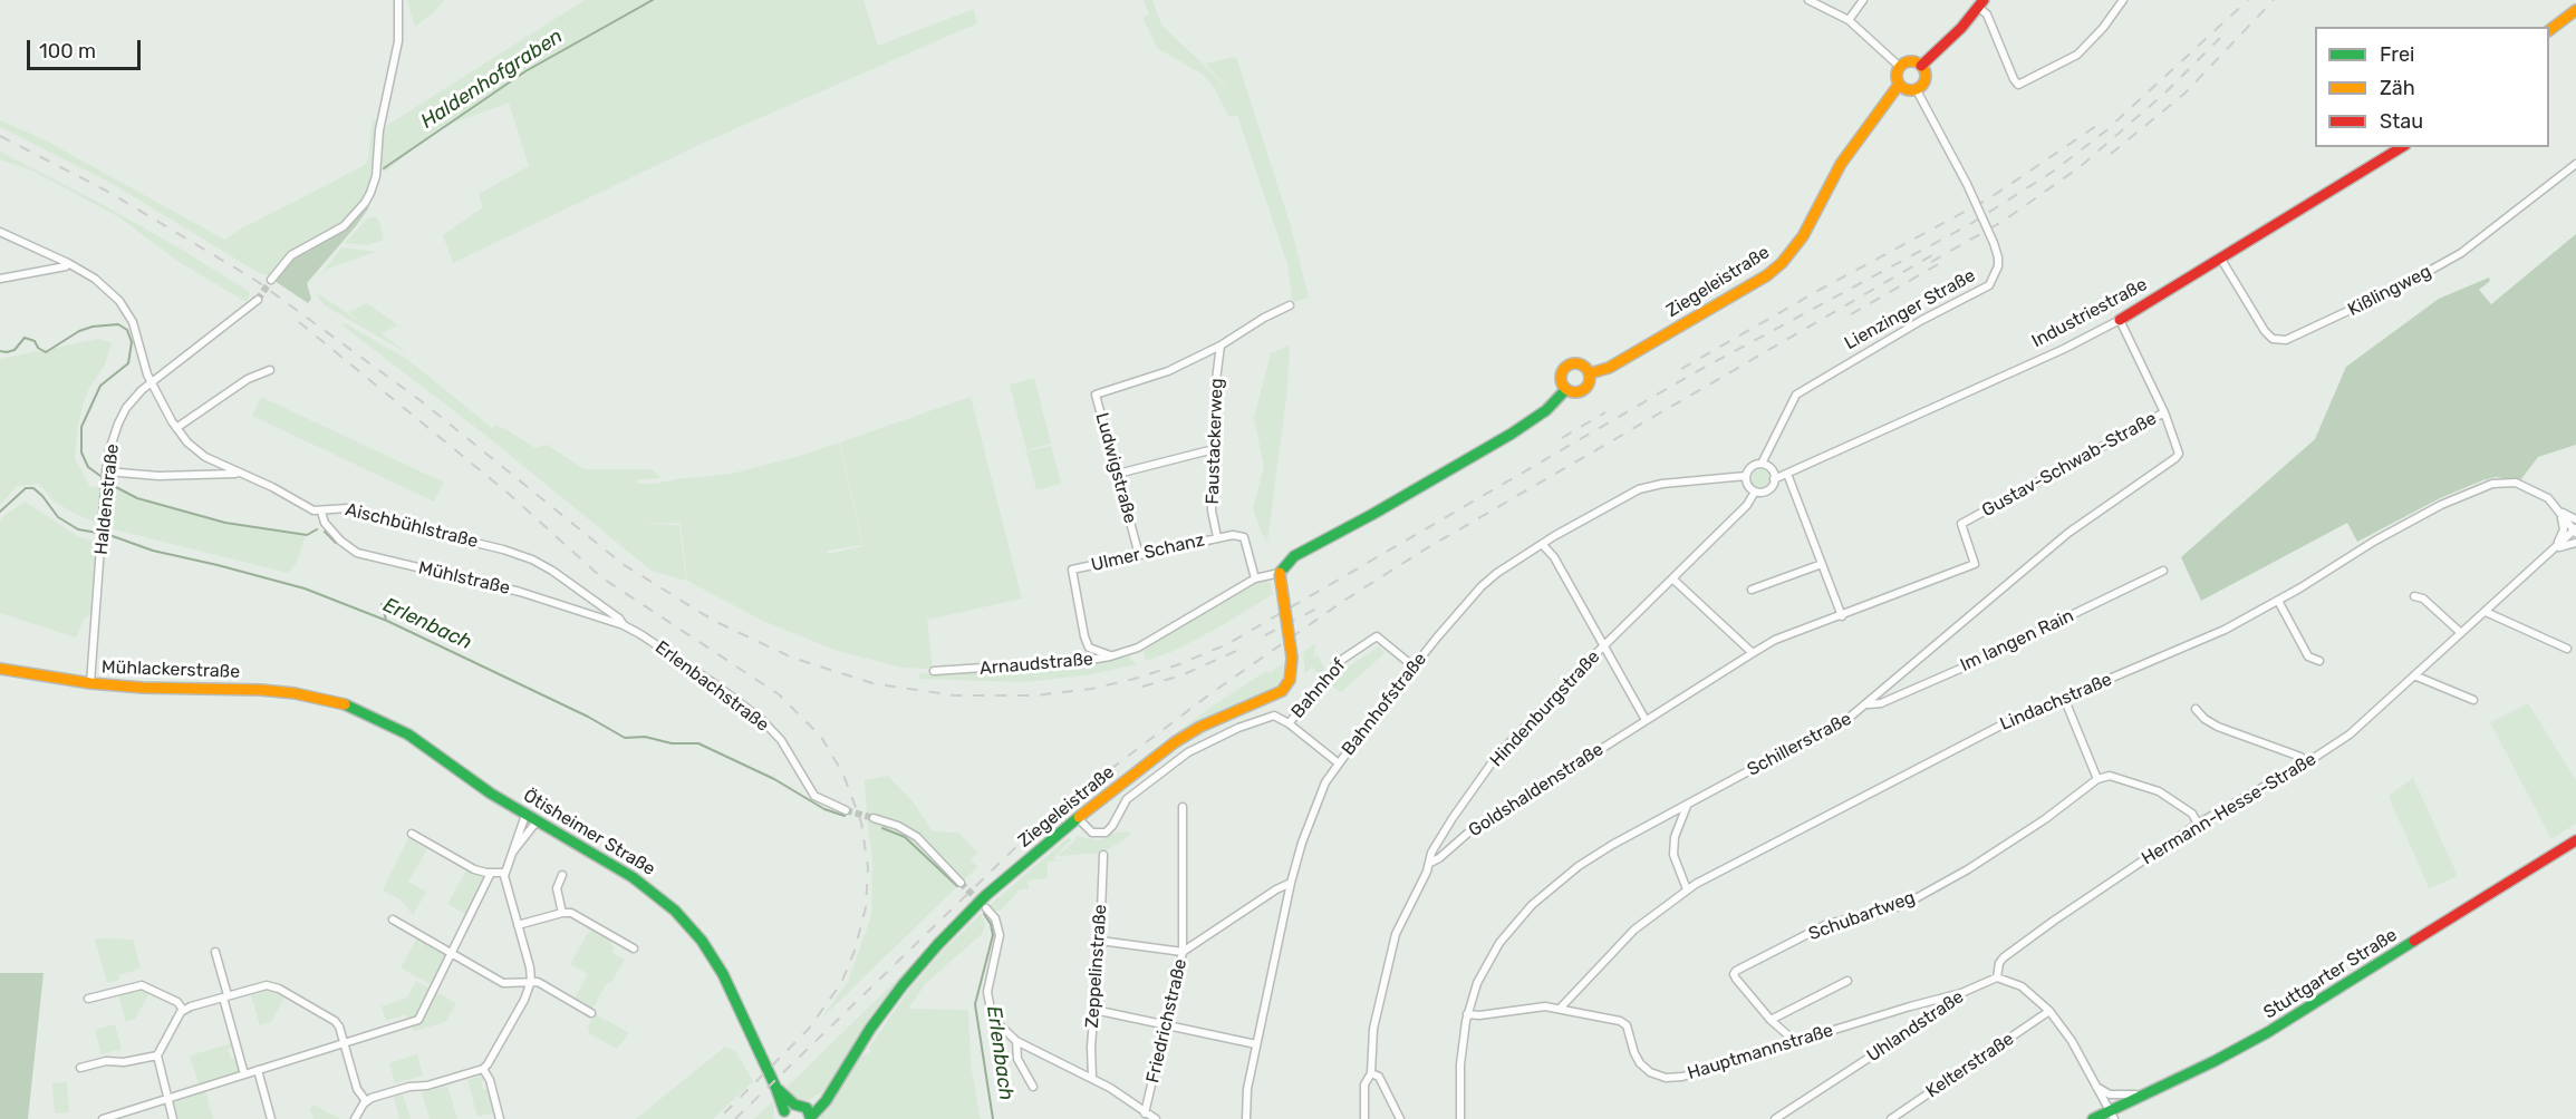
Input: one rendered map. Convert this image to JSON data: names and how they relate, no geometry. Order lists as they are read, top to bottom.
{
  "streets": {
    "street": [
      "Ziegeleistraße",
      "Kißlingweg",
      "Lienzinger Straße",
      "Industriestraße",
      "Faustackerweg",
      "Gustav-Schwab-Straße",
      "Ludwigstraße",
      "Haldenstraße",
      "Aischbühlstraße",
      "Ulmer Schanz",
      "Mühlstraße",
      "Im langen Rain",
      "Arnaudstraße",
      "Mühlackerstraße",
      "Erlenbachstraße",
      "Bahnhof",
      "Lindachstraße",
      "Bahnhofstraße",
      "Hindenburgstraße",
      "Schillerstraße",
      "Goldshaldenstraße",
      "Hermann-Hesse-Straße",
      "Ötisheimer Straße",
      "Schubartweg",
      "Zeppelinstraße",
      "Stuttgarter Straße",
      "Friedrichstraße",
      "Uhlandstraße",
      "Hauptmannstraße",
      "Kelterstraße"
    ]
  },
  "crossings": [
    ["Ziegeleistraße", "Lienzinger Straße"],
    ["Ziegeleistraße", "Ulmer Schanz"],
    ["Ziegeleistraße", "Arnaudstraße"],
    ["Kißlingweg", "Industriestraße"],
    ["Lienzinger Straße", "Industriestraße"],
    ["Lienzinger Straße", "Bahnhofstraße"],
    ["Lienzinger Straße", "Hindenburgstraße"],
    ["Industriestraße", "Bahnhofstraße"],
    ["Industriestraße", "Hindenburgstraße"],
    ["Industriestraße", "Schillerstraße"],
    ["Faustackerweg", "Ludwigstraße"],
    ["Faustackerweg", "Ulmer Schanz"],
    ["Gustav-Schwab-Straße", "Schillerstraße"],
    ["Gustav-Schwab-Straße", "Goldshaldenstraße"],
    ["Ludwigstraße", "Ulmer Schanz"],
    ["Haldenstraße", "Aischbühlstraße"],
    ["Haldenstraße", "Mühlackerstraße"],
    ["Aischbühlstraße", "Mühlstraße"],
    ["Aischbühlstraße", "Erlenbachstraße"],
    ["Ulmer Schanz", "Arnaudstraße"],
    ["Mühlstraße", "Erlenbachstraße"],
    ["Im langen Rain", "Schillerstraße"],
    ["Mühlackerstraße", "Ötisheimer Straße"],
    ["Bahnhof", "Bahnhofstraße"],
    ["Lindachstraße", "Hermann-Hesse-Straße"],
    ["Lindachstraße", "Hauptmannstraße"],
    ["Bahnhofstraße", "Hindenburgstraße"],
    ["Hindenburgstraße", "Goldshaldenstraße"],
    ["Schillerstraße", "Hauptmannstraße"],
    ["Hermann-Hesse-Straße", "Uhlandstraße"],
    ["Schubartweg", "Hauptmannstraße"],
    ["Uhlandstraße", "Hauptmannstraße"]
  ],
  "water": ["Haldenhofgraben", "Erlenbach"],
  "legend": ["Frei", "Zäh", "Stau"],
  "scale_bar": "100 m"
}
